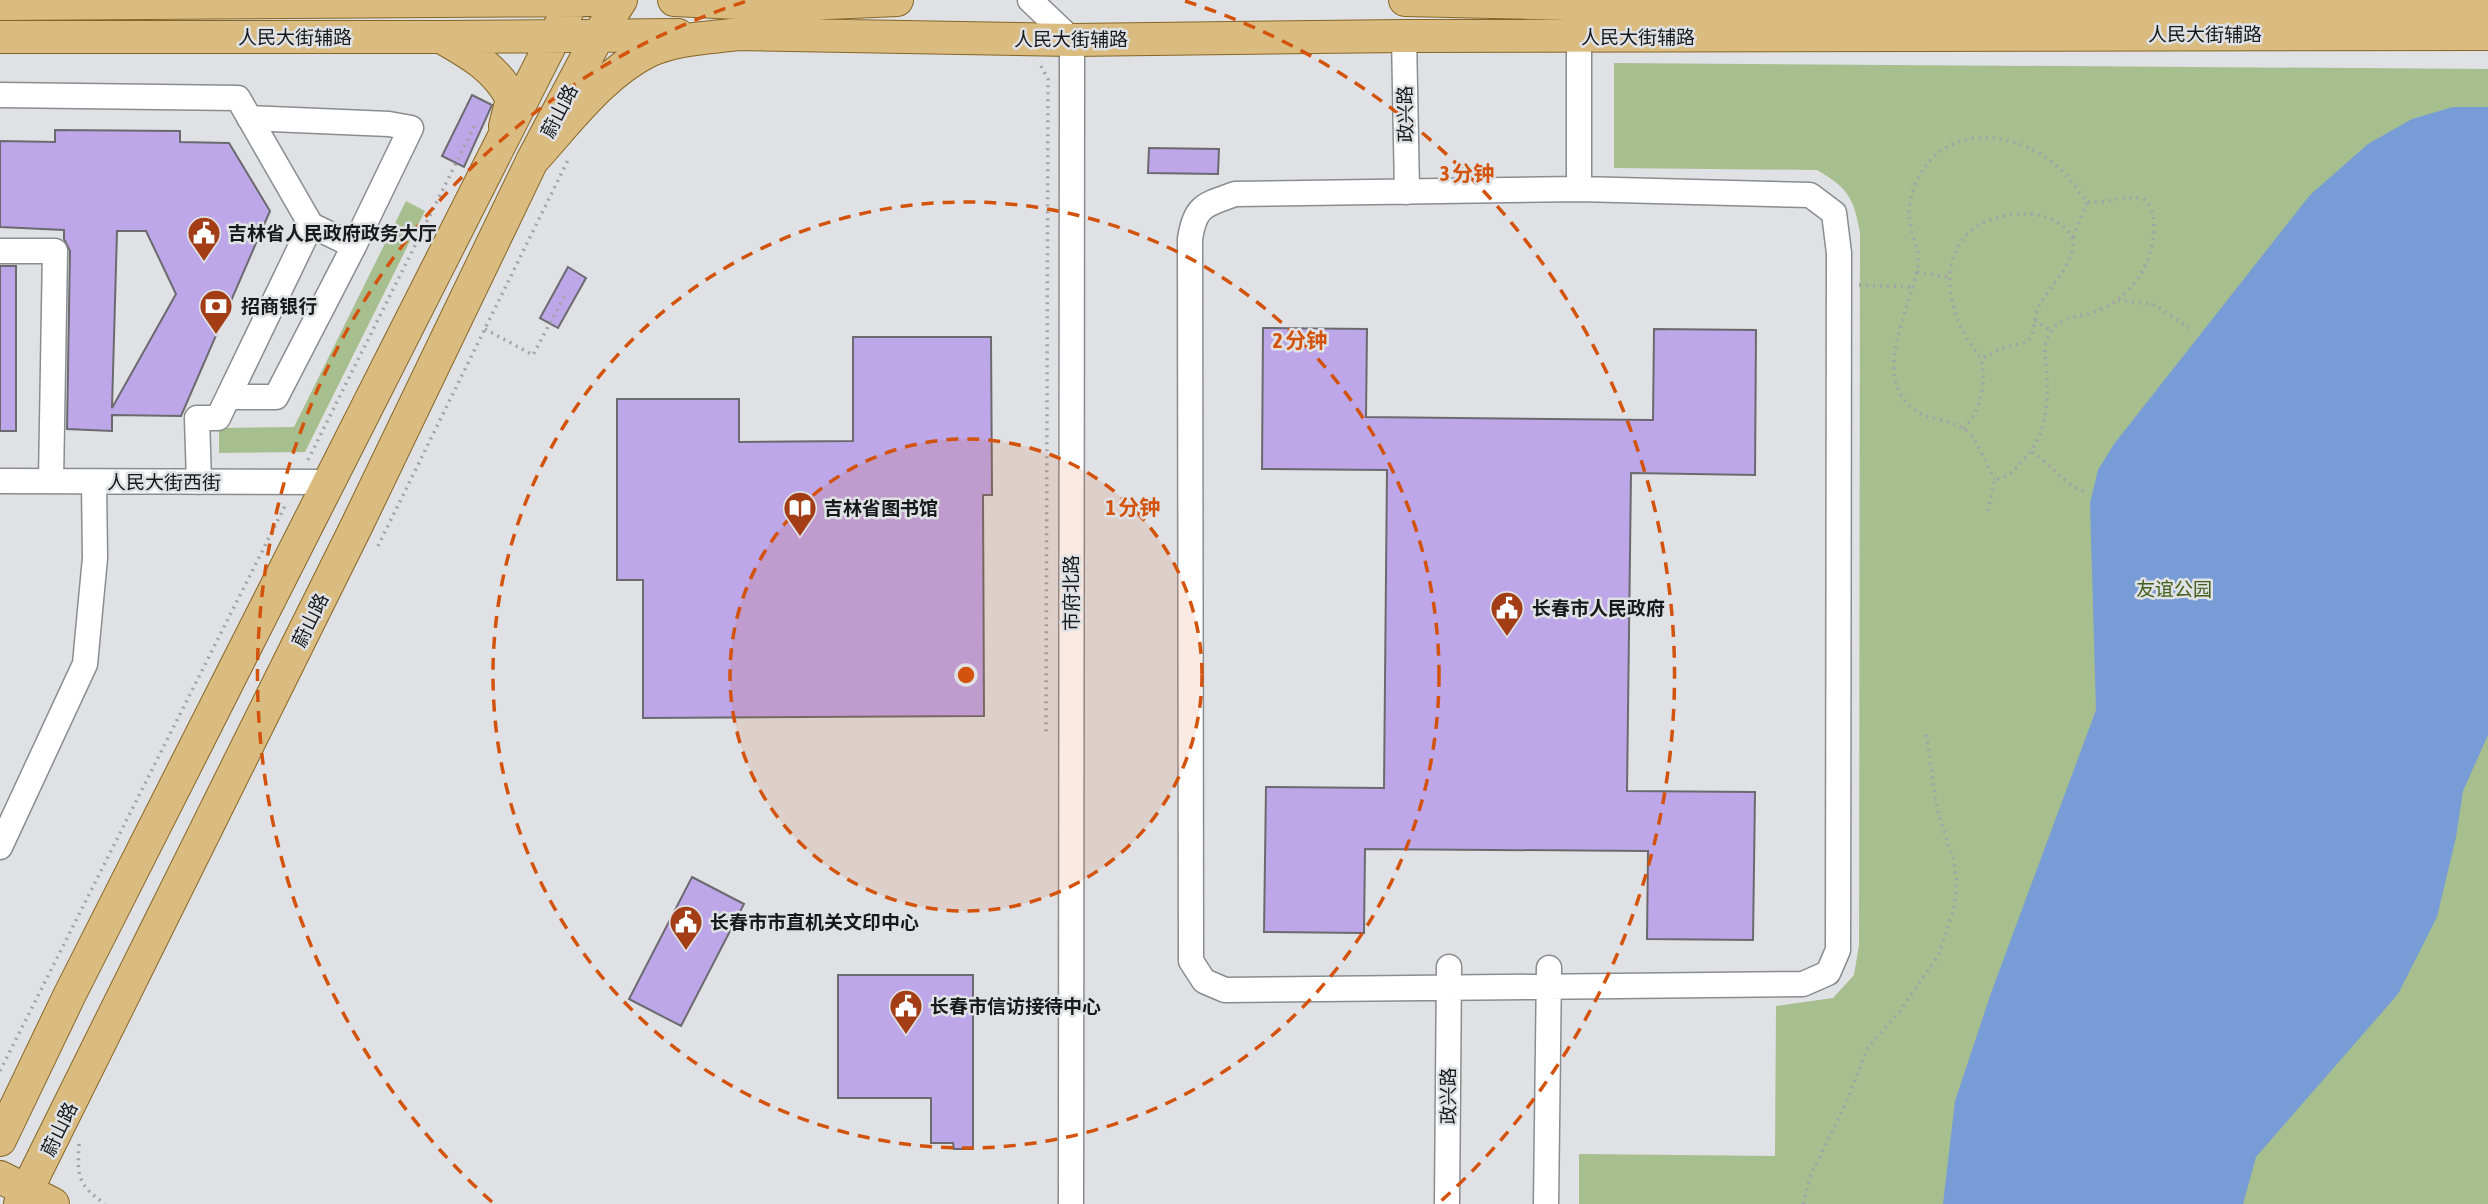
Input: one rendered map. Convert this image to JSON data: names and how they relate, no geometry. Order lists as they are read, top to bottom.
{
  "streets": {
    "main road": ["人民大街辅路", "蔚山路"],
    "street": ["政兴路", "人民大街西街", "市府北路"]
  },
  "crossings": [
    ["人民大街辅路", "蔚山路"],
    ["人民大街辅路", "政兴路"],
    ["人民大街辅路", "市府北路"],
    ["蔚山路", "人民大街西街"]
  ],
  "parks": ["友谊公园"],
  "places": {
    "public building": [
      "吉林省人民政府政务大厅",
      "长春市人民政府",
      "长春市市直机关文印中心",
      "长春市信访接待中心"
    ],
    "bank": ["招商银行"],
    "library": ["吉林省图书馆"]
  },
  "rings": ["3 分钟", "2 分钟", "1 分钟"]
}
